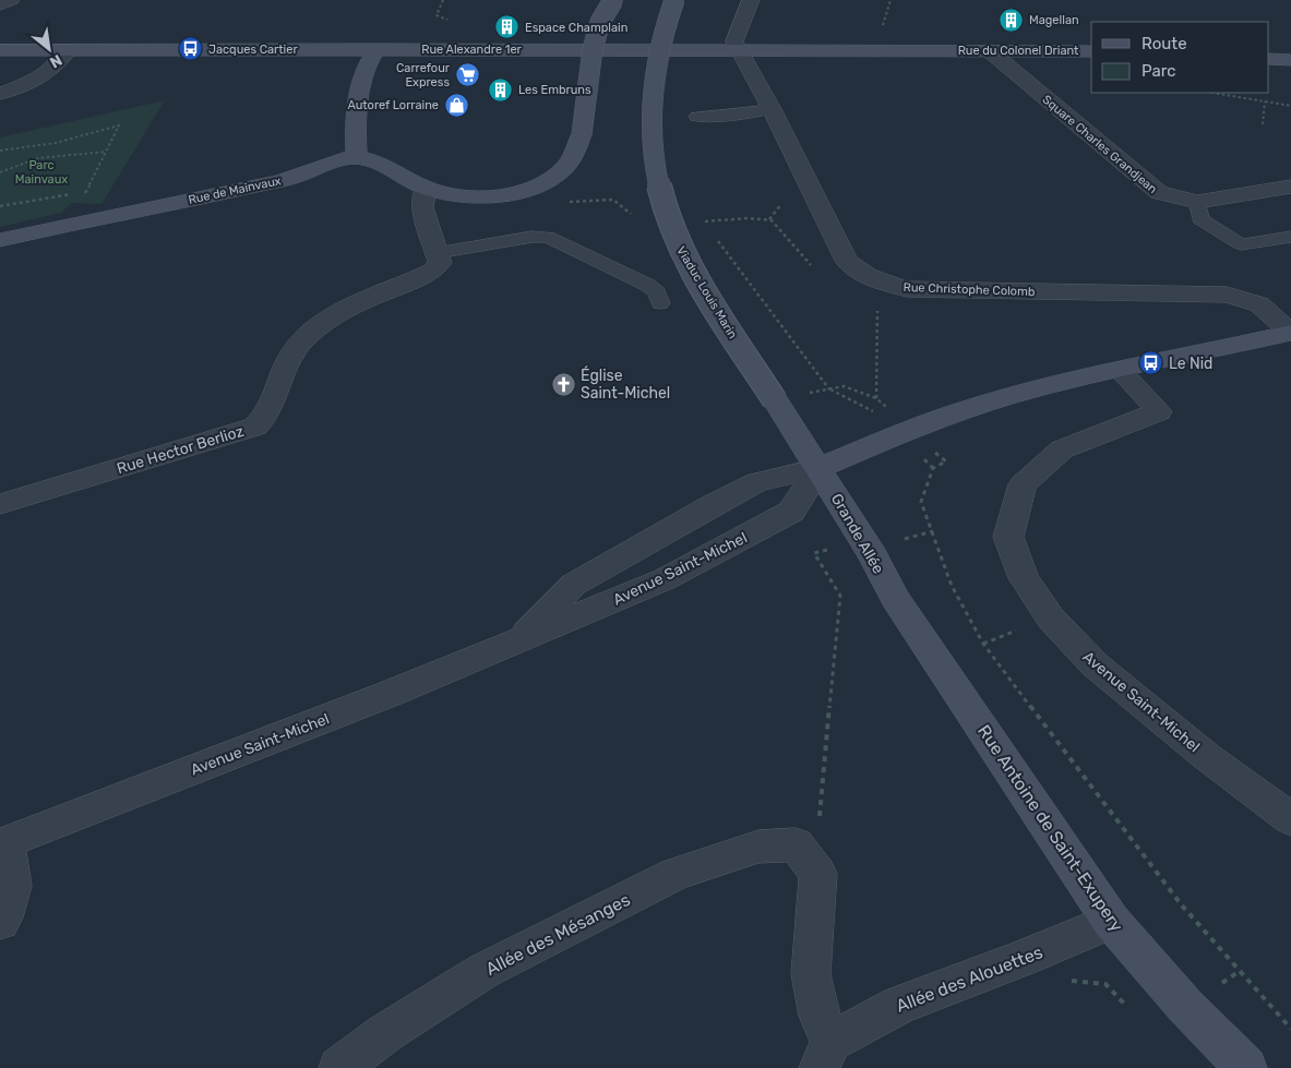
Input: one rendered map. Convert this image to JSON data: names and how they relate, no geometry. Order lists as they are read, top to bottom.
{
  "streets": {
    "main road": [
      "Rue Alexandre 1er",
      "Rue du Colonel Driant",
      "Rue de Mainvaux",
      "Viaduc Louis Marin",
      "Grande Allée",
      "Avenue Saint-Michel",
      "Rue Antoine de Saint-Exupery"
    ],
    "street": [
      "Square Charles Grandjean",
      "Rue Christophe Colomb",
      "Rue Hector Berlioz",
      "Allée des Mésanges",
      "Allée des Alouettes"
    ]
  },
  "crossings": [
    ["Rue Alexandre 1er", "Rue du Colonel Driant"],
    ["Rue Alexandre 1er", "Rue Christophe Colomb"],
    ["Rue du Colonel Driant", "Square Charles Grandjean"],
    ["Rue Christophe Colomb", "Avenue Saint-Michel"],
    ["Viaduc Louis Marin", "Grande Allée"],
    ["Viaduc Louis Marin", "Avenue Saint-Michel"],
    ["Grande Allée", "Avenue Saint-Michel"],
    ["Grande Allée", "Rue Antoine de Saint-Exupery"],
    ["Rue Antoine de Saint-Exupery", "Allée des Alouettes"]
  ],
  "parks": ["Parc Mainvaux"],
  "places": {
    "building": ["Magellan", "Espace Champlain", "Les Embruns"],
    "bus stop": ["Jacques Cartier", "Le Nid"],
    "supermarket": ["Carrefour Express"],
    "shop": ["Autoref Lorraine"],
    "church": ["Église Saint-Michel"]
  },
  "legend": ["Route", "Parc"],
  "north": "bottom right"
}
